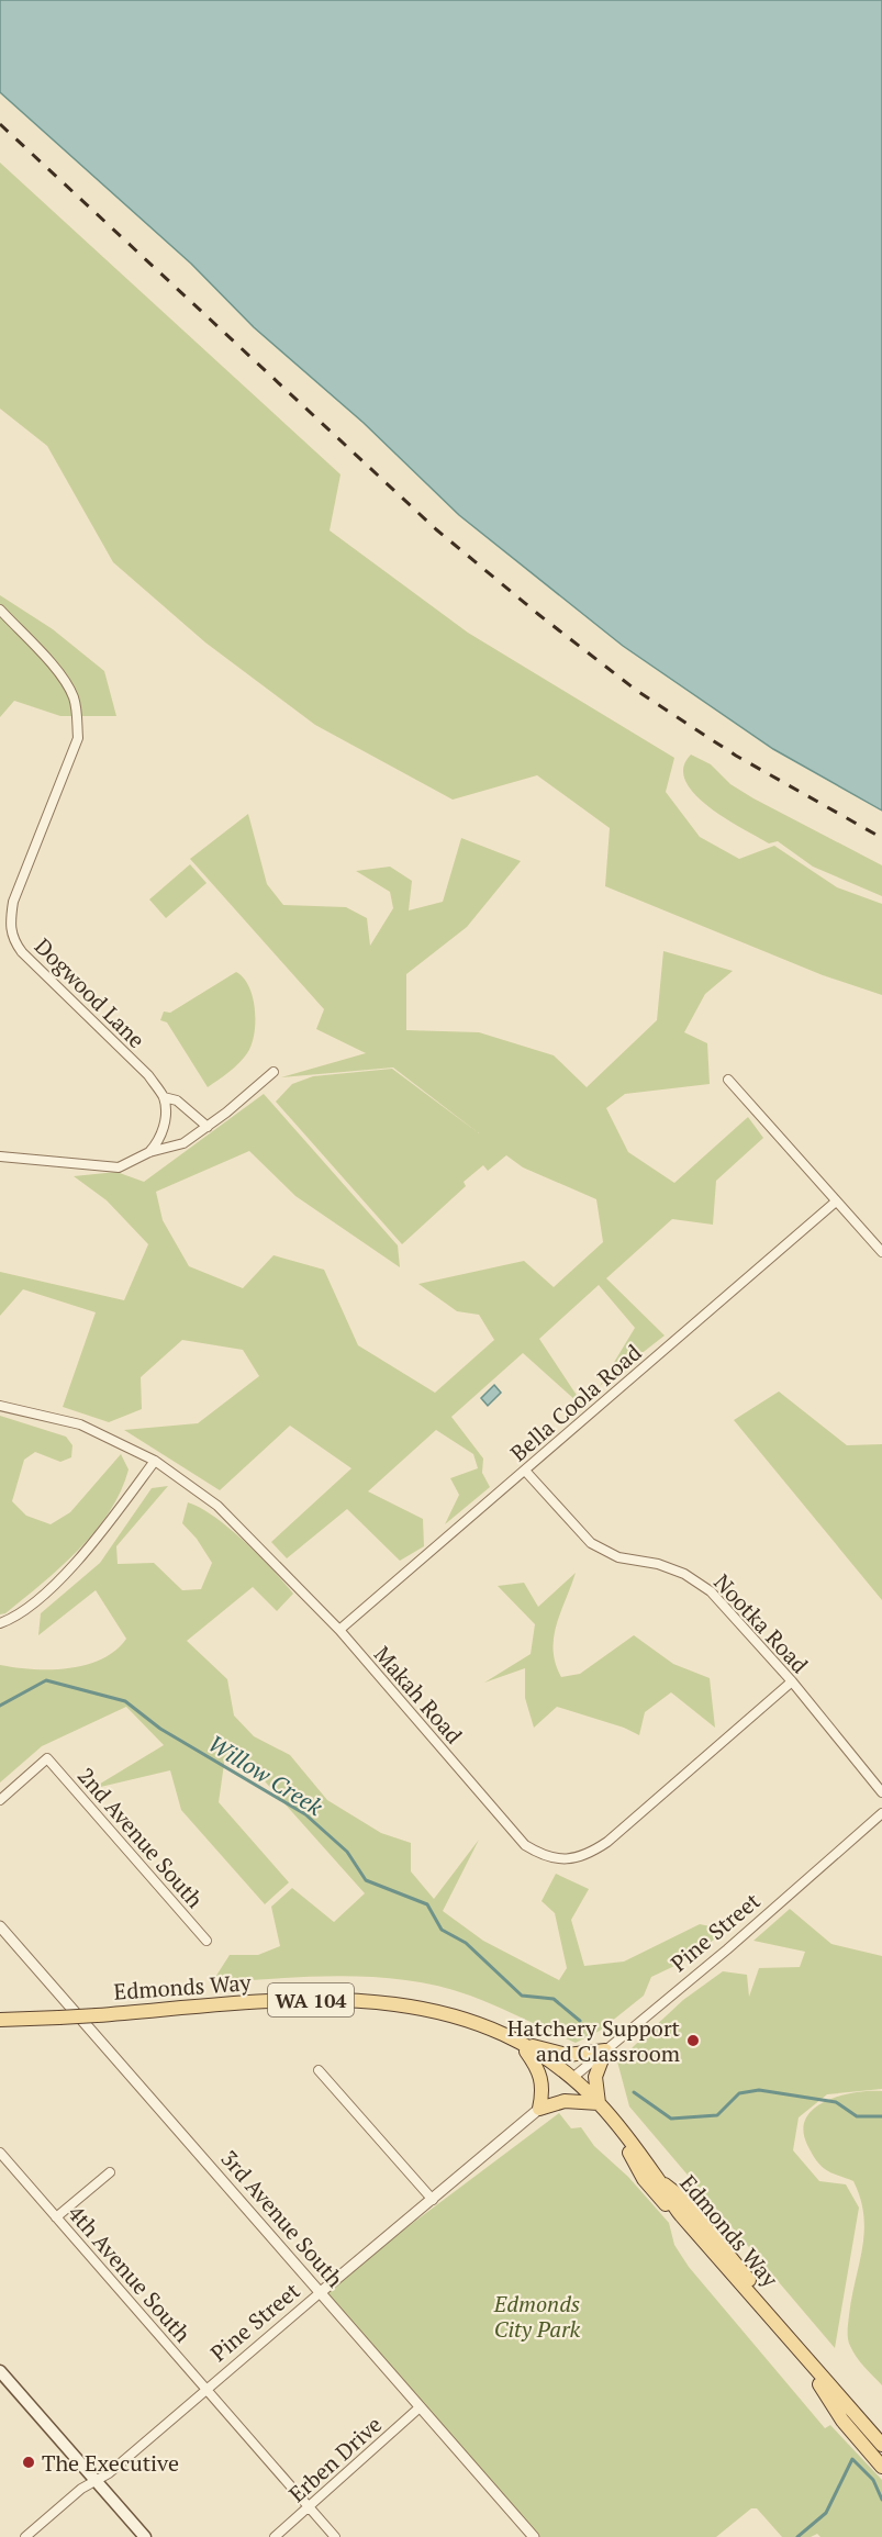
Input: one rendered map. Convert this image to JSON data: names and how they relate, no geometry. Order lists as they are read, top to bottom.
{
  "streets": {
    "main road": ["Edmonds Way", "WA 104"],
    "street": [
      "Dogwood Lane",
      "Bella Coola Road",
      "Nootka Road",
      "Makah Road",
      "2nd Avenue South",
      "Pine Street",
      "3rd Avenue South",
      "4th Avenue South",
      "Erben Drive"
    ]
  },
  "crossings": [
    ["Bella Coola Road", "Nootka Road"],
    ["Bella Coola Road", "Makah Road"],
    ["Nootka Road", "Makah Road"],
    ["Pine Street", "Edmonds Way"],
    ["Pine Street", "3rd Avenue South"],
    ["Pine Street", "4th Avenue South"],
    ["Edmonds Way", "WA 104"],
    ["3rd Avenue South", "Erben Drive"],
    ["4th Avenue South", "Erben Drive"]
  ],
  "water": ["Willow Creek"],
  "parks": ["Edmonds City Park"],
  "places": ["Hatchery Support and Classroom", "The Executive"]
}
